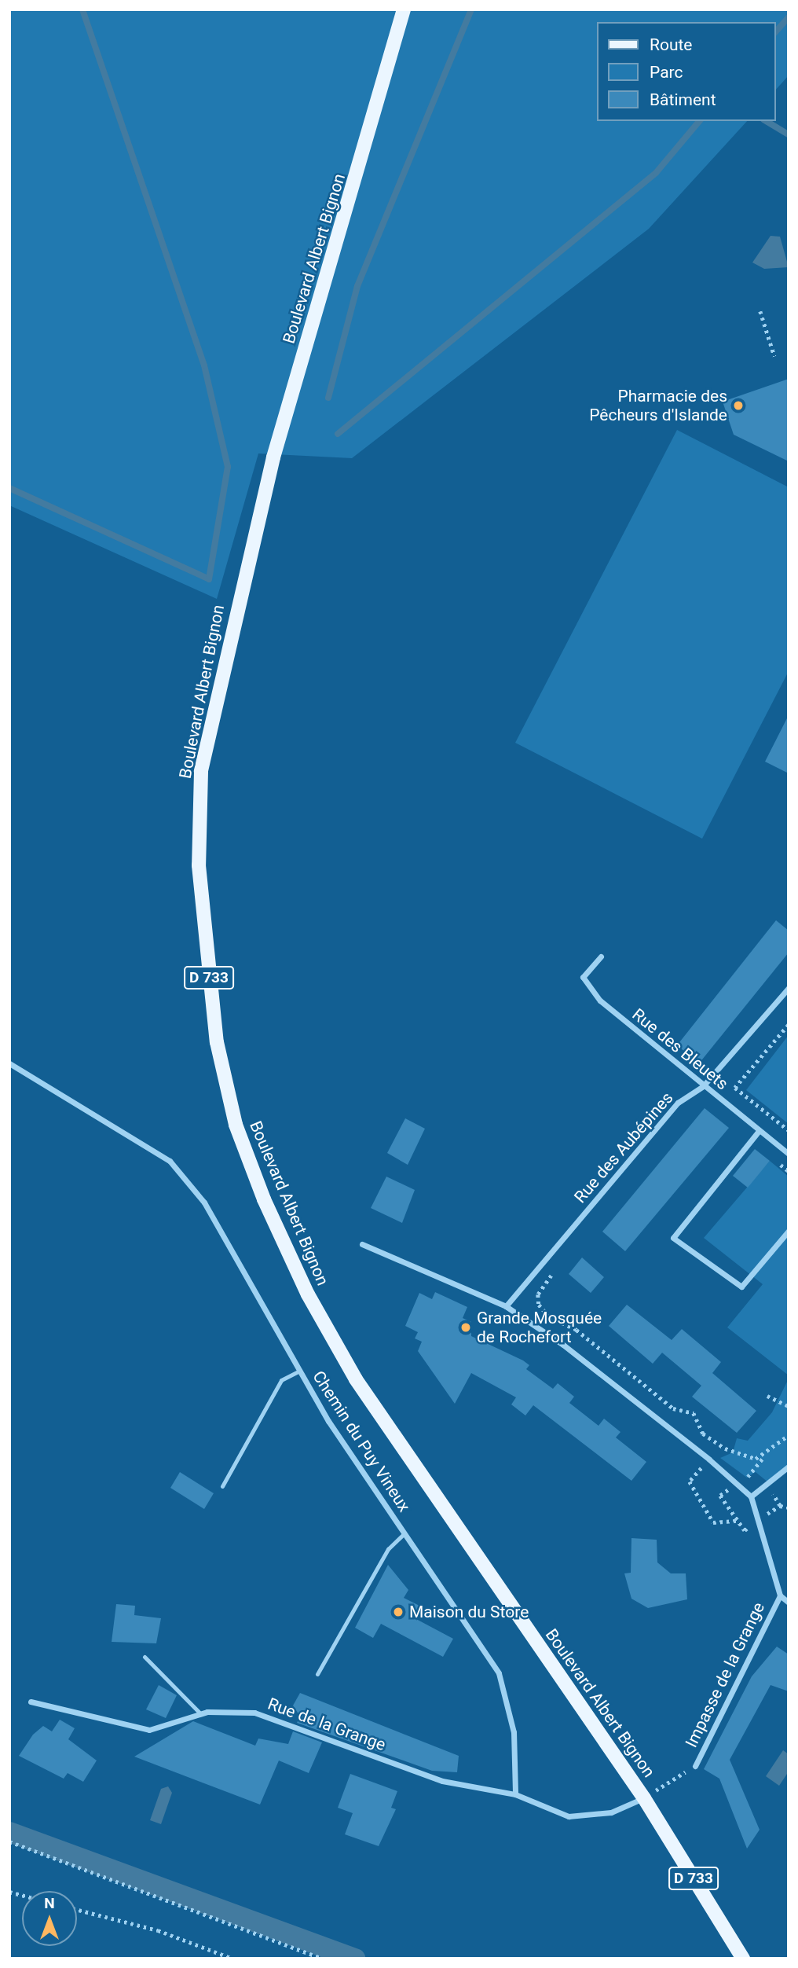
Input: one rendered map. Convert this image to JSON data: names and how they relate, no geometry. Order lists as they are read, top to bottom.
{
  "streets": {
    "main road": ["Boulevard Albert Bignon", "D 733"],
    "street": [
      "Rue des Bleuets",
      "Rue des Aubépines",
      "Chemin du Puy Vineux",
      "Impasse de la Grange",
      "Rue de la Grange"
    ]
  },
  "crossings": [
    ["Rue des Bleuets", "Rue des Aubépines"],
    ["Chemin du Puy Vineux", "Rue de la Grange"]
  ],
  "places": ["Pharmacie des Pêcheurs d'Islande", "Grande Mosquée de Rochefort", "Maison du Store"],
  "legend": ["Route", "Parc", "Bâtiment"],
  "north": "top"
}
